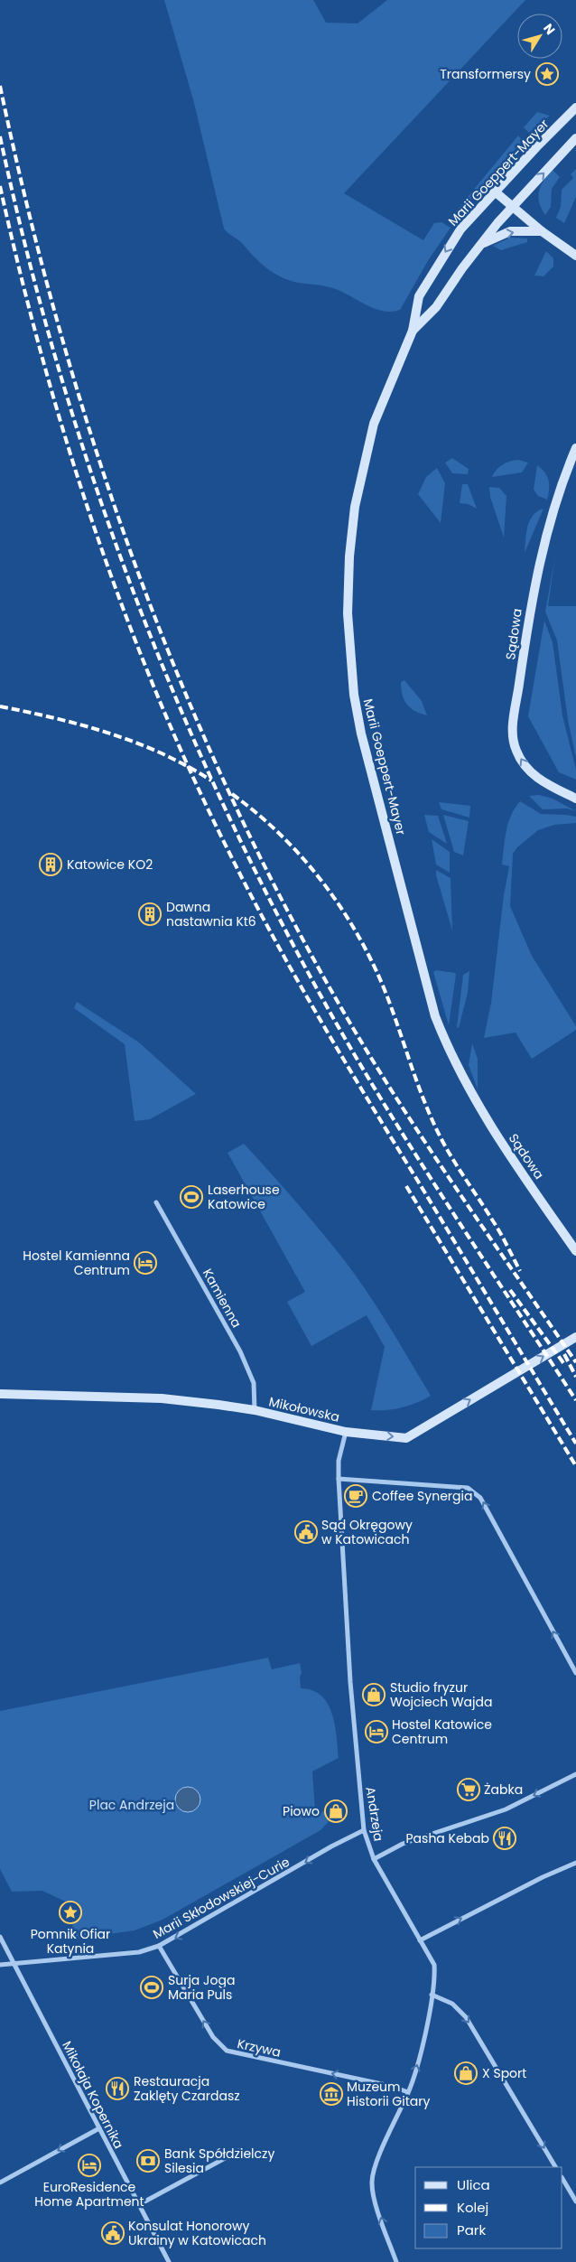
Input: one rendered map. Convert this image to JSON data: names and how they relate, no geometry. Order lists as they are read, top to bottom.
{
  "streets": {
    "main road": ["Marii Goeppert-Mayer", "Sądowa", "Mikołowska"],
    "street": [
      "Kamienna",
      "Andrzeja",
      "Marii Skłodowskiej-Curie",
      "Krzywa",
      "Mikołaja Kopernika"
    ]
  },
  "crossings": [
    ["Marii Goeppert-Mayer", "Sądowa"],
    ["Kamienna", "Mikołowska"],
    ["Mikołowska", "Andrzeja"],
    ["Andrzeja", "Marii Skłodowskiej-Curie"],
    ["Andrzeja", "Krzywa"],
    ["Marii Skłodowskiej-Curie", "Krzywa"],
    ["Marii Skłodowskiej-Curie", "Mikołaja Kopernika"]
  ],
  "one_way": [
    "Sądowa",
    "Mikołowska",
    "Marii Skłodowskiej-Curie",
    "Krzywa"
  ],
  "parks": ["Plac Andrzeja"],
  "places": {
    "place": ["Transformersy", "Pomnik Ofiar Katynia"],
    "building": ["Katowice KO2", "Dawna nastawnia Kt6"],
    "sports": ["Laserhouse Katowice", "Surja Joga Maria Puls"],
    "hotel": ["Hostel Kamienna Centrum", "Hostel Katowice Centrum", "EuroResidence Home Apartment"],
    "cafe": ["Coffee Synergia"],
    "public building": ["Sąd Okręgowy w Katowicach", "Konsulat Honorowy Ukrainy w Katowicach"],
    "shop": ["Studio fryzur Wojciech Wajda", "Piowo", "X Sport"],
    "supermarket": ["Żabka"],
    "restaurant": ["Pasha Kebab", "Restauracja Zaklęty Czardasz"],
    "museum": ["Muzeum Historii Gitary"],
    "bank": ["Bank Spółdzielczy Silesia"]
  },
  "legend": ["Ulica", "Kolej", "Park"],
  "north": "top right"
}
